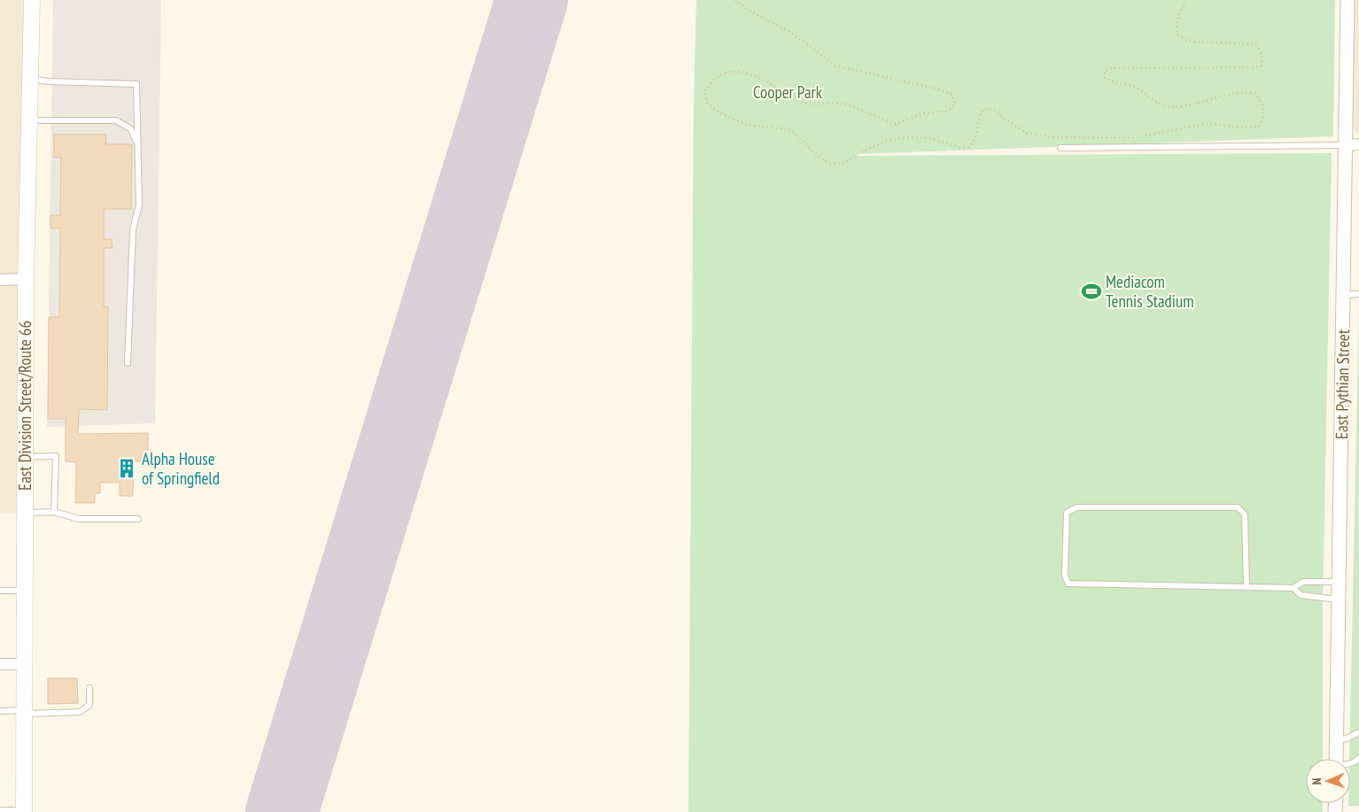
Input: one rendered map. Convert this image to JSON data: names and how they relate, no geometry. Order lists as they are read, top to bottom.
{
  "streets": {
    "main road": ["East Division Street/Route 66"],
    "street": ["East Pythian Street"]
  },
  "parks": ["Cooper Park"],
  "places": {
    "sports": ["Mediacom Tennis Stadium"],
    "building": ["Alpha House of Springfield"]
  },
  "north": "left"
}
